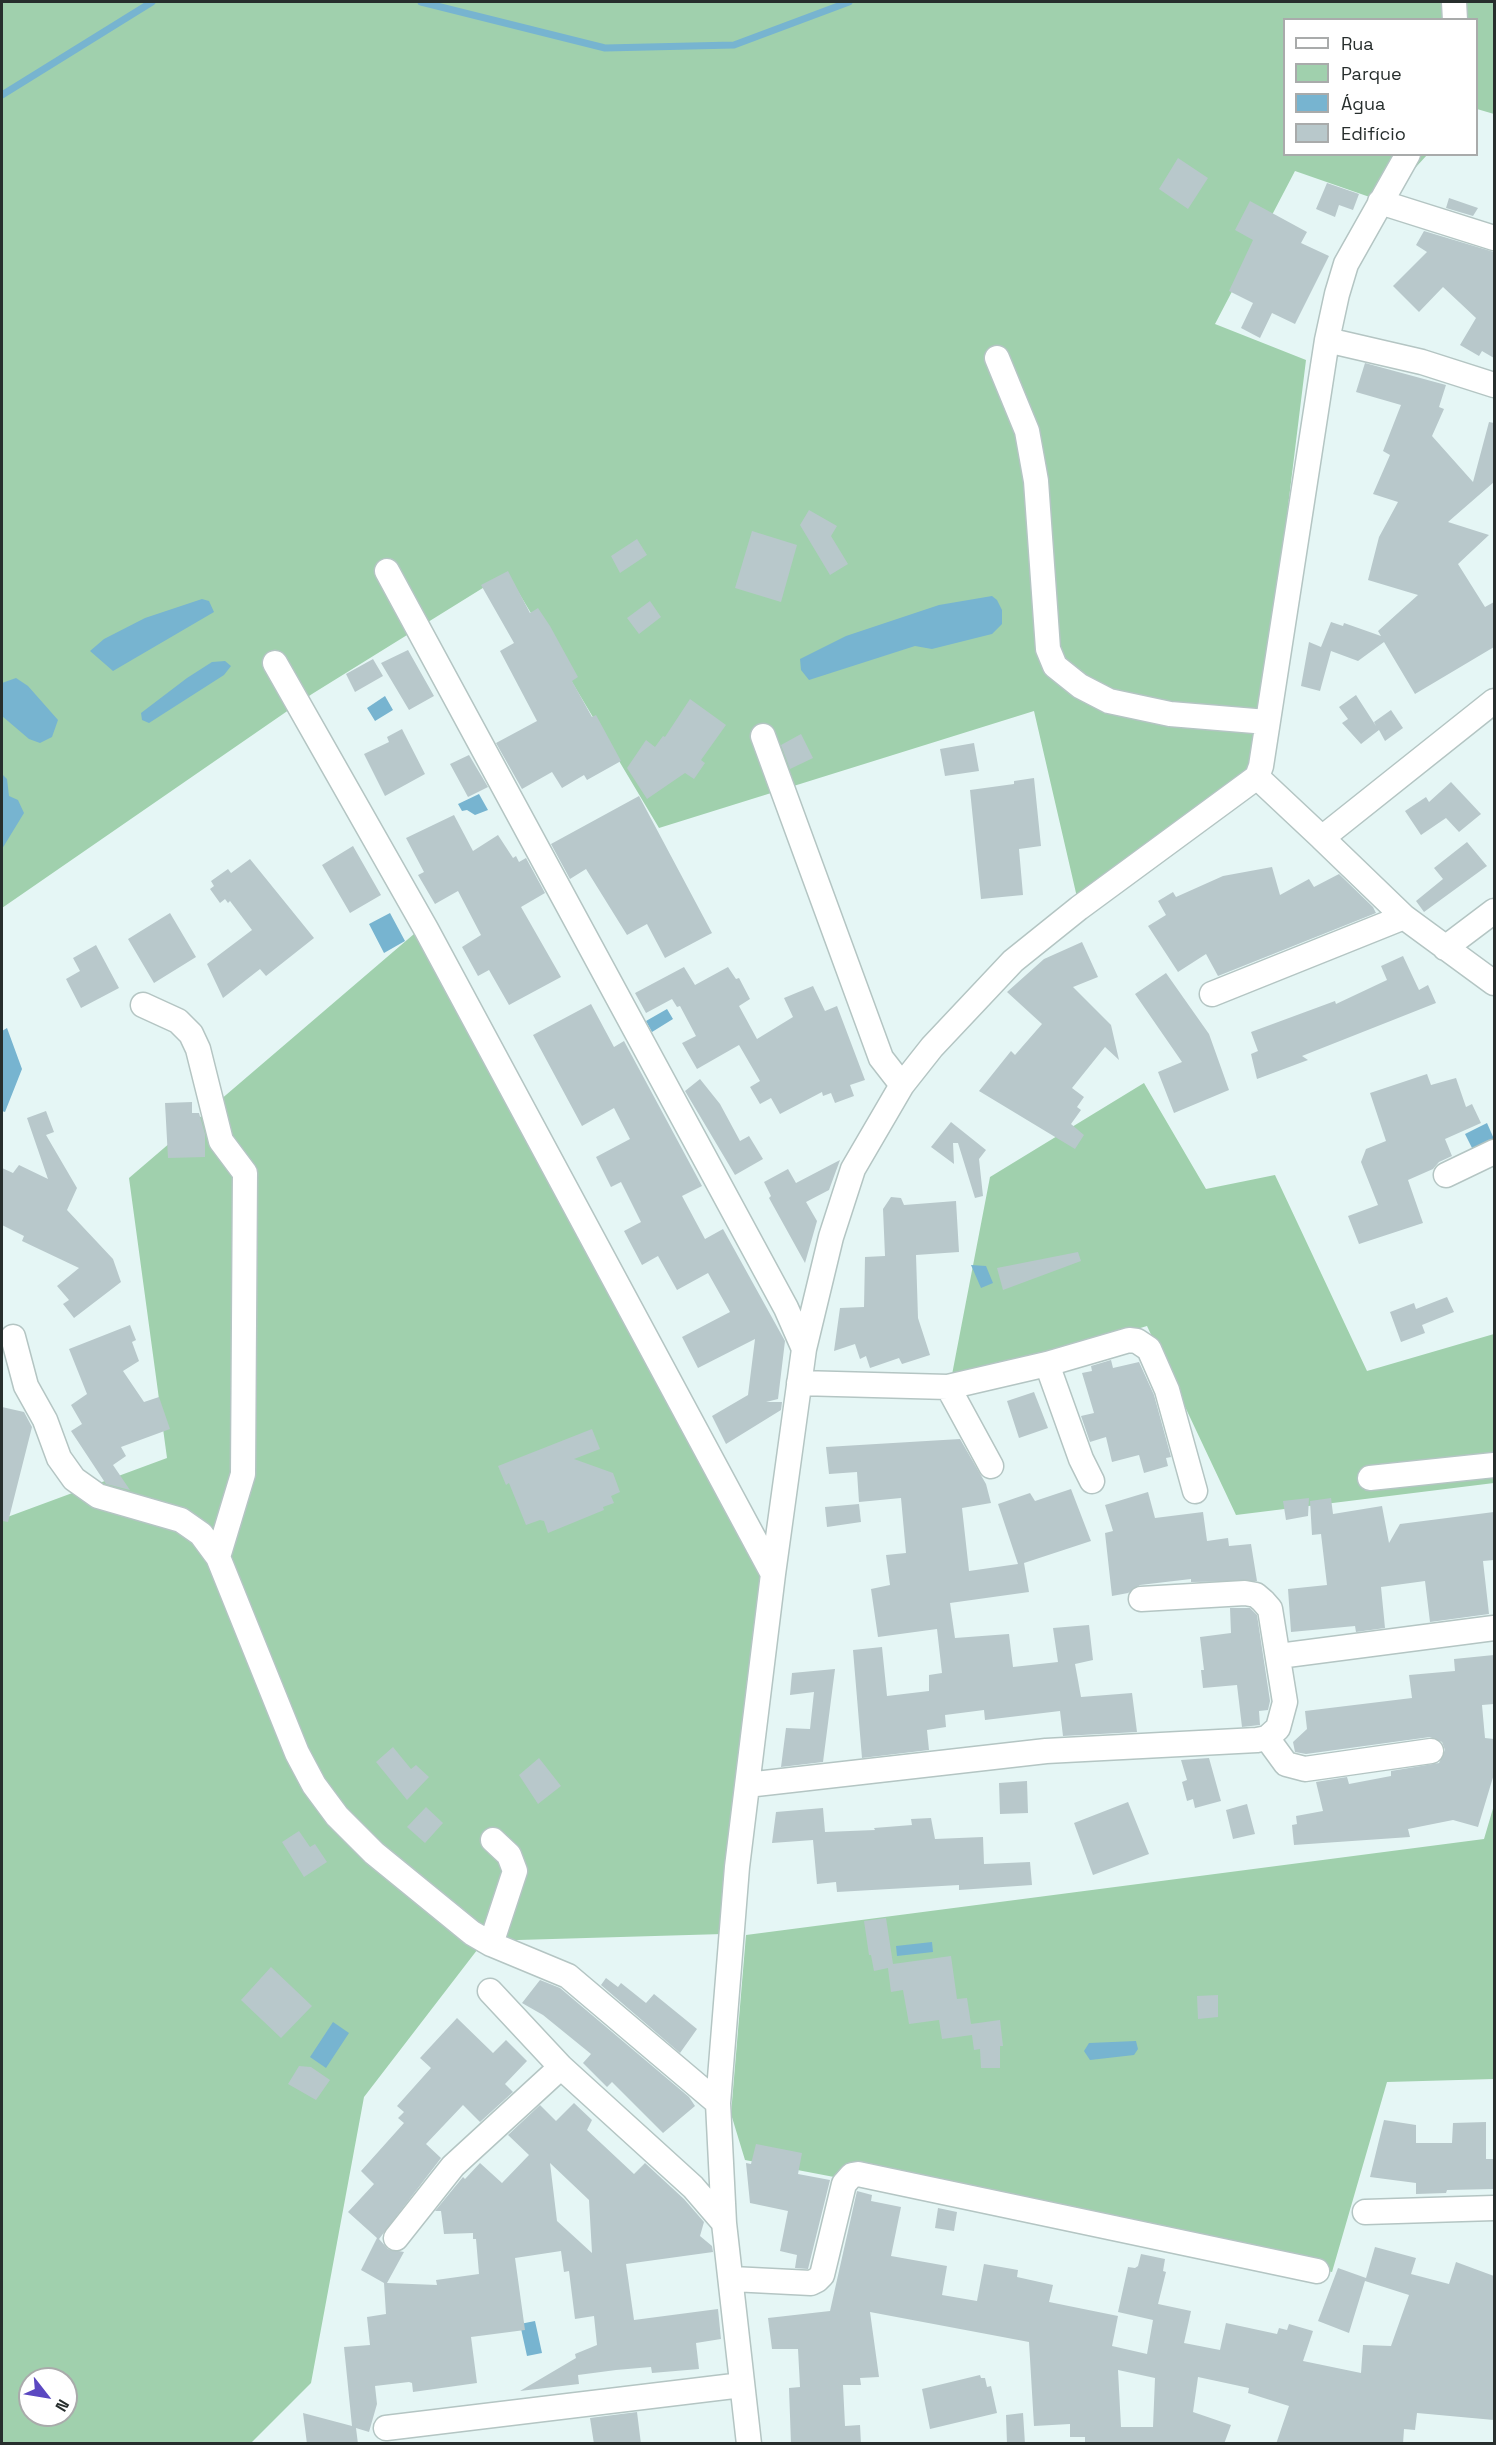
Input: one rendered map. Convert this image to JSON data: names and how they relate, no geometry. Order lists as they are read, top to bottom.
{
  "legend": [
    "Rua",
    "Parque",
    "Água",
    "Edifício"
  ],
  "north": "bottom right"
}
